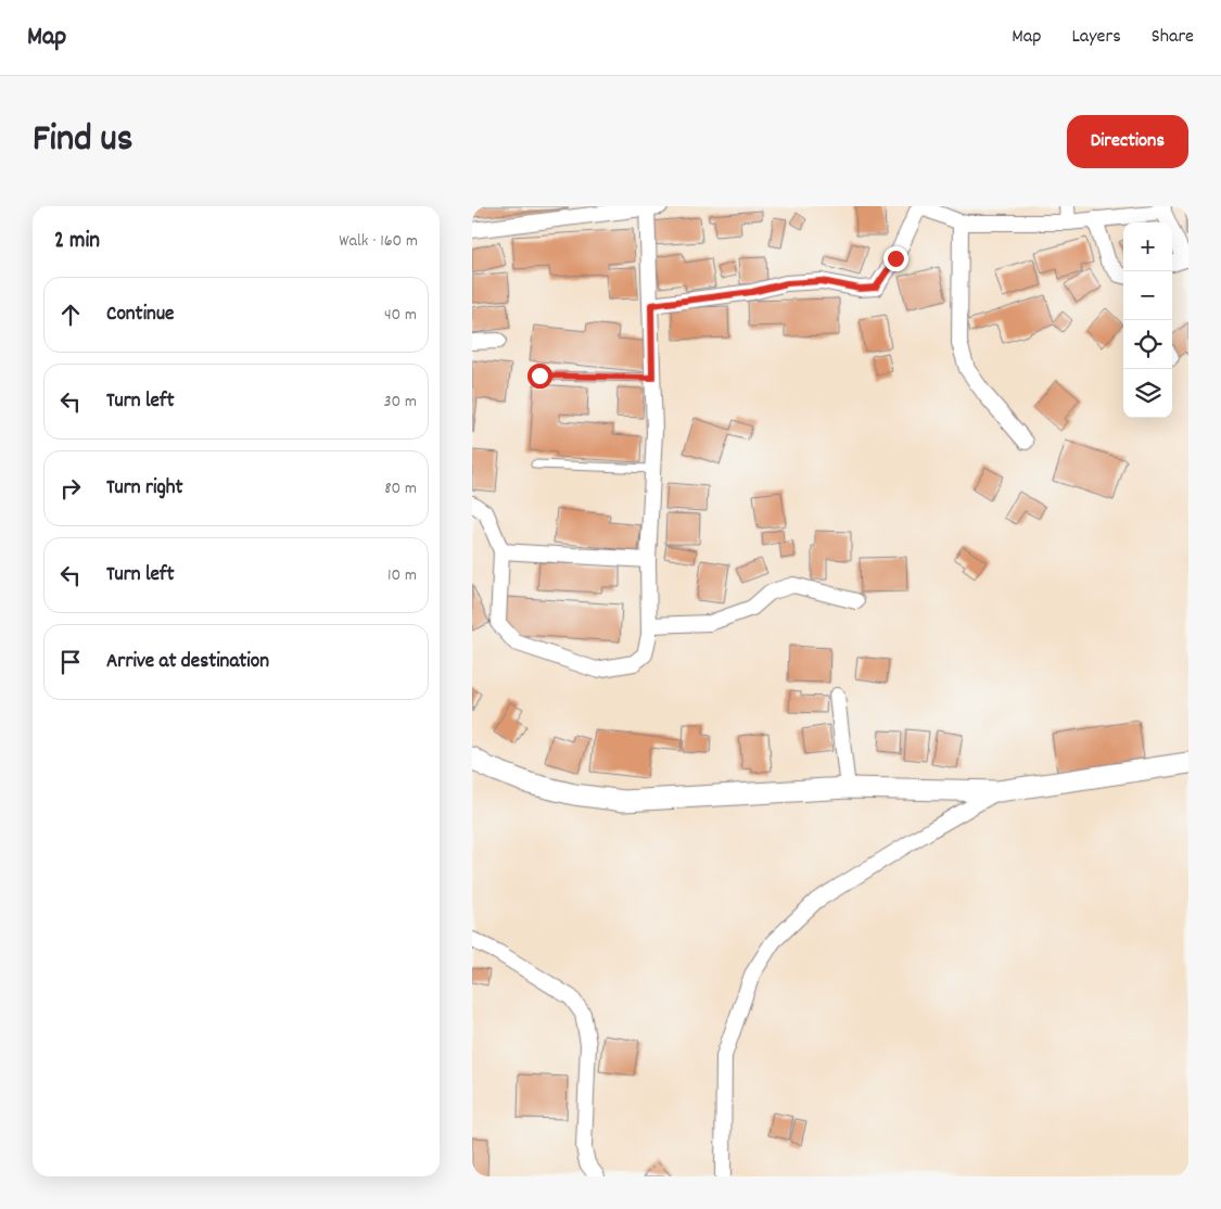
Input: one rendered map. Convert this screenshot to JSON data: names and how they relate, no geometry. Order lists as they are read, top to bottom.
{
  "page": {
    "header": "Map",
    "nav": ["Map", "Layers", "Share"],
    "title": "Find us",
    "buttons": "Directions",
    "heading": ["2 min", "Walk · 160 m"],
    "map_buttons": ["+", "−"],
    "list": [
      ["Continue", "40 m"],
      ["Turn left", "30 m"],
      ["Turn right", "80 m"],
      ["Turn left", "10 m"],
      "Arrive at destination"
    ]
  }
}
